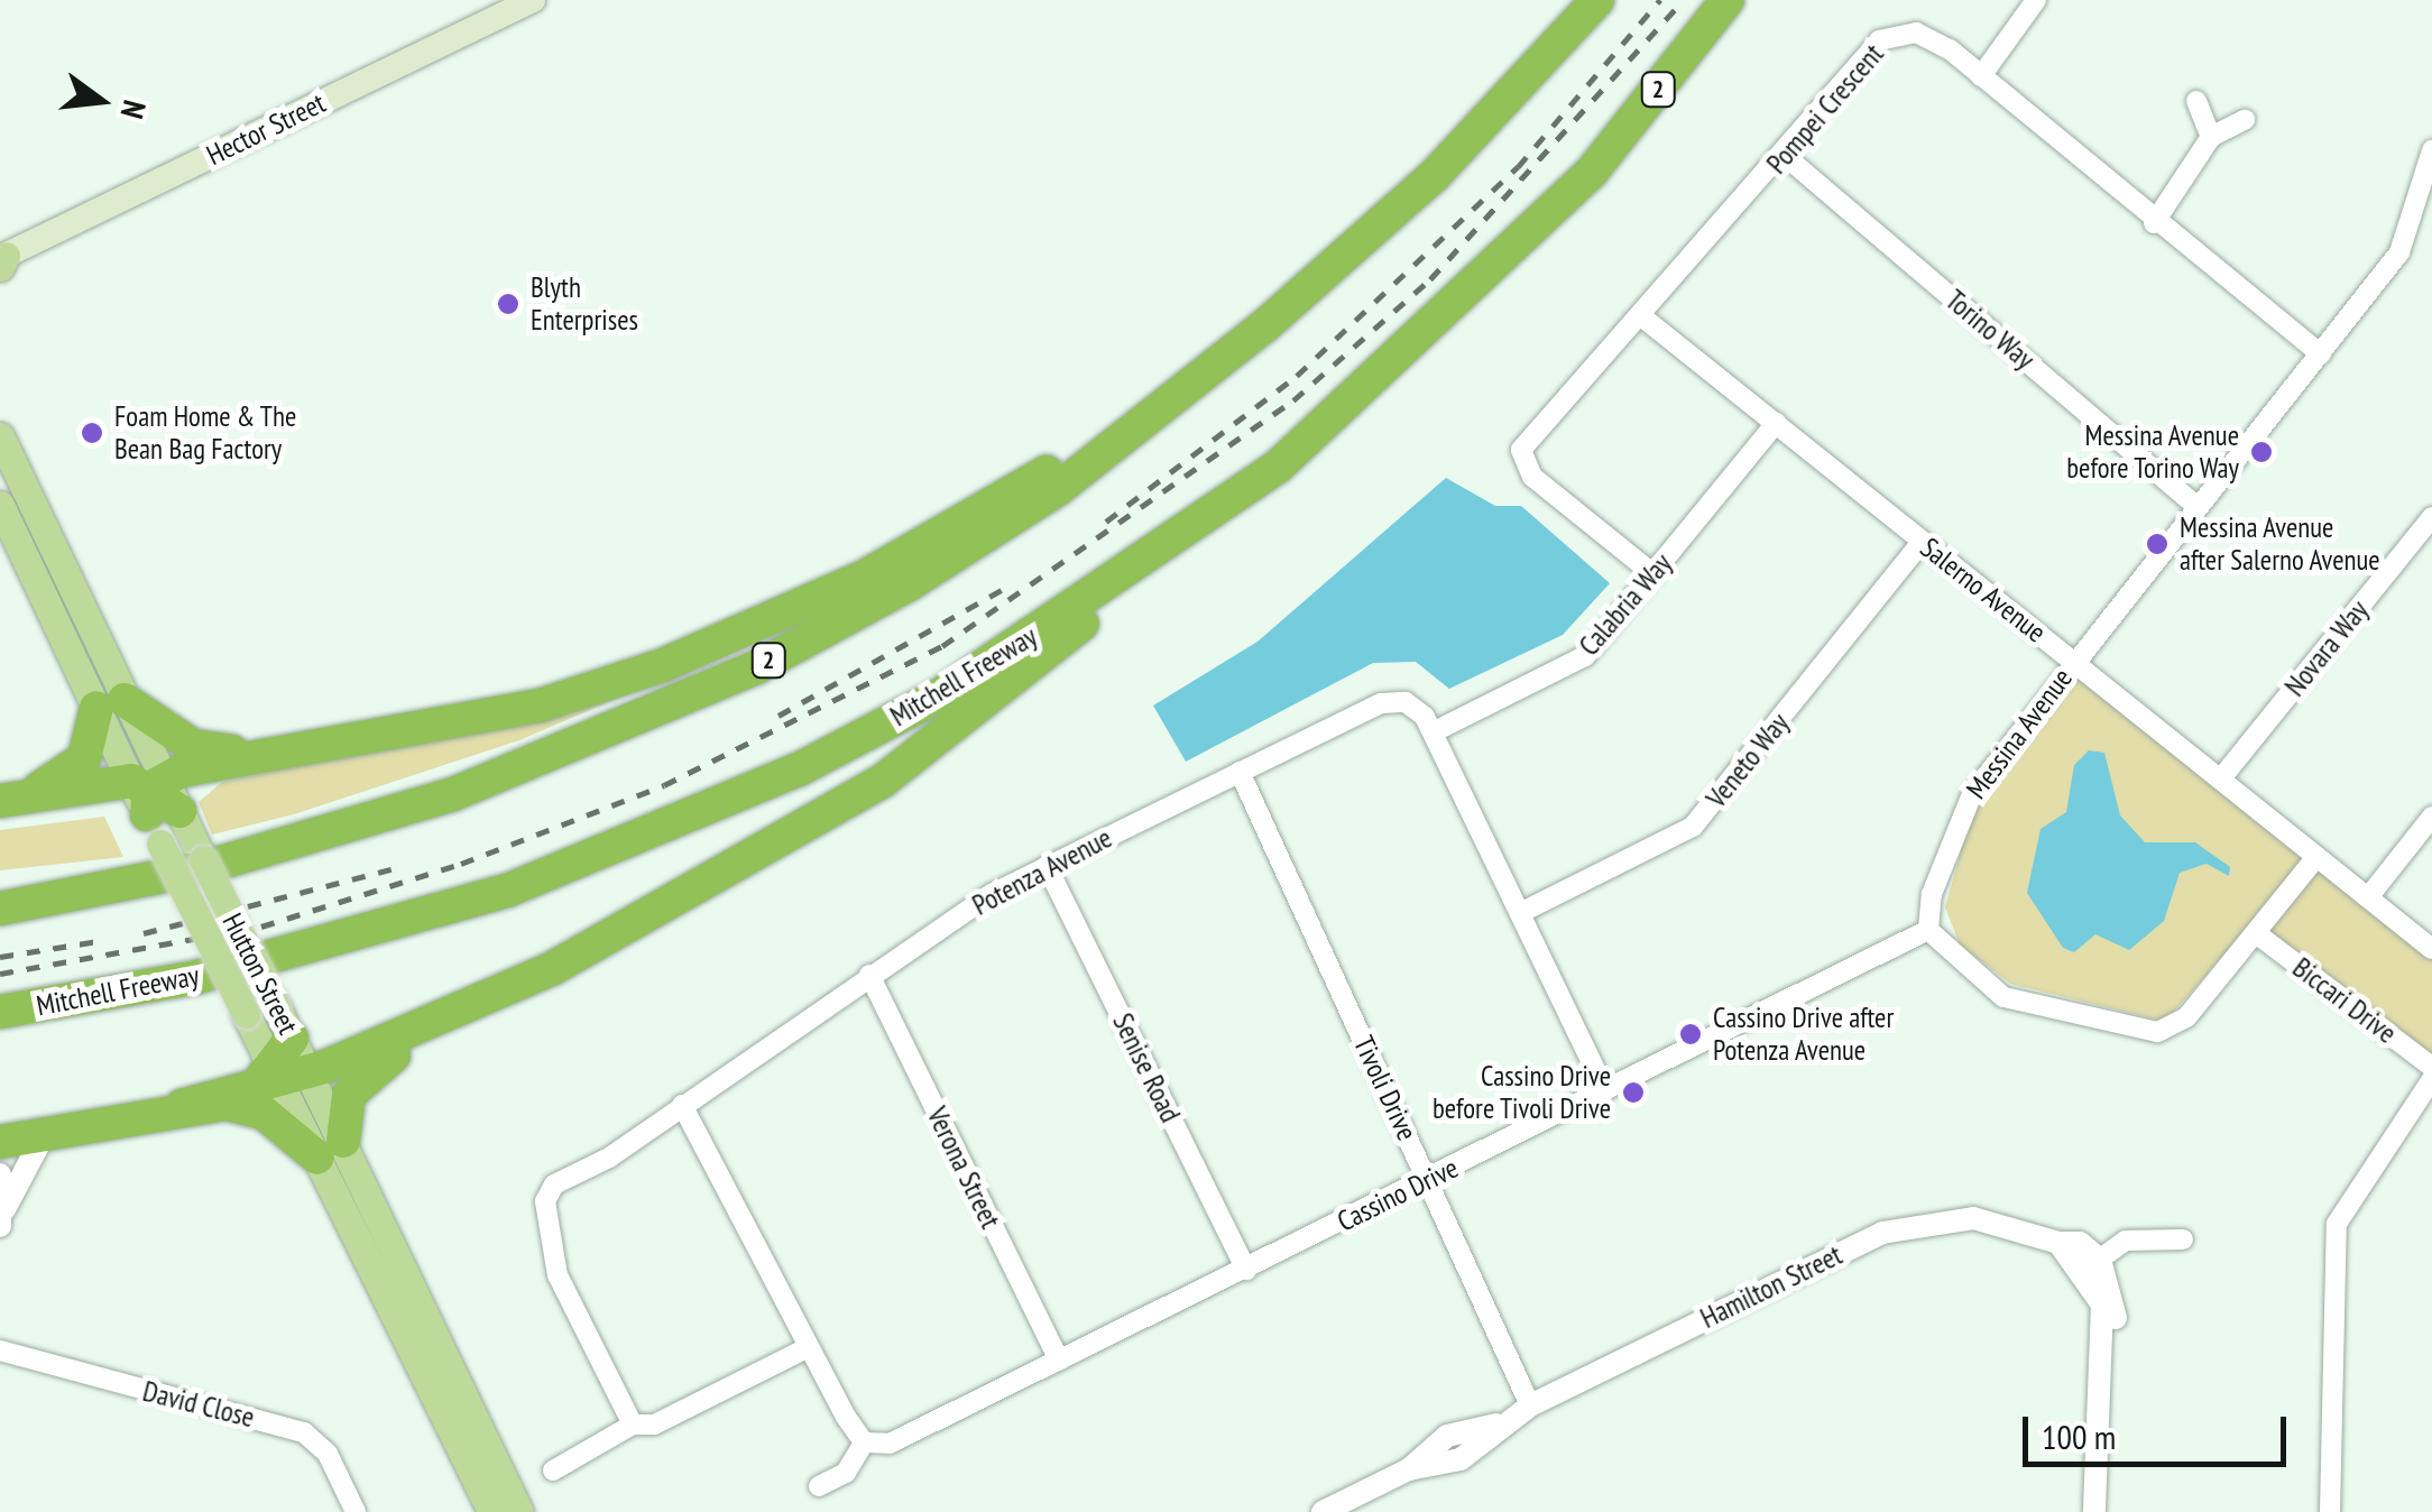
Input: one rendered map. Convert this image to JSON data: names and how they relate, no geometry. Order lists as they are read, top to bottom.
{
  "streets": {
    "highway": ["2", "Mitchell Freeway"],
    "main road": ["Hector Street", "Hutton Street"],
    "street": [
      "Pompei Crescent",
      "Torino Way",
      "Salerno Avenue",
      "Calabria Way",
      "Novara Way",
      "Messina Avenue",
      "Veneto Way",
      "Potenza Avenue",
      "Biccari Drive",
      "Senise Road",
      "Tivoli Drive",
      "Verona Street",
      "Cassino Drive",
      "Hamilton Street",
      "David Close"
    ]
  },
  "crossings": [
    ["Pompei Crescent", "Torino Way"],
    ["Pompei Crescent", "Salerno Avenue"],
    ["Pompei Crescent", "Calabria Way"],
    ["Pompei Crescent", "Messina Avenue"],
    ["Torino Way", "Messina Avenue"],
    ["Salerno Avenue", "Calabria Way"],
    ["Salerno Avenue", "Novara Way"],
    ["Salerno Avenue", "Messina Avenue"],
    ["Salerno Avenue", "Veneto Way"],
    ["Calabria Way", "Potenza Avenue"],
    ["Messina Avenue", "Cassino Drive"],
    ["Veneto Way", "Potenza Avenue"],
    ["Potenza Avenue", "Senise Road"],
    ["Potenza Avenue", "Tivoli Drive"],
    ["Potenza Avenue", "Verona Street"],
    ["Potenza Avenue", "Cassino Drive"],
    ["Senise Road", "Cassino Drive"],
    ["Tivoli Drive", "Cassino Drive"],
    ["Tivoli Drive", "Hamilton Street"],
    ["Verona Street", "Cassino Drive"]
  ],
  "places": [
    "Blyth Enterprises",
    "Foam Home & The Bean Bag Factory",
    "Messina Avenue before Torino Way",
    "Messina Avenue after Salerno Avenue",
    "Cassino Drive after Potenza Avenue",
    "Cassino Drive before Tivoli Drive"
  ],
  "scale_bar": "100 m",
  "north": "right"
}
